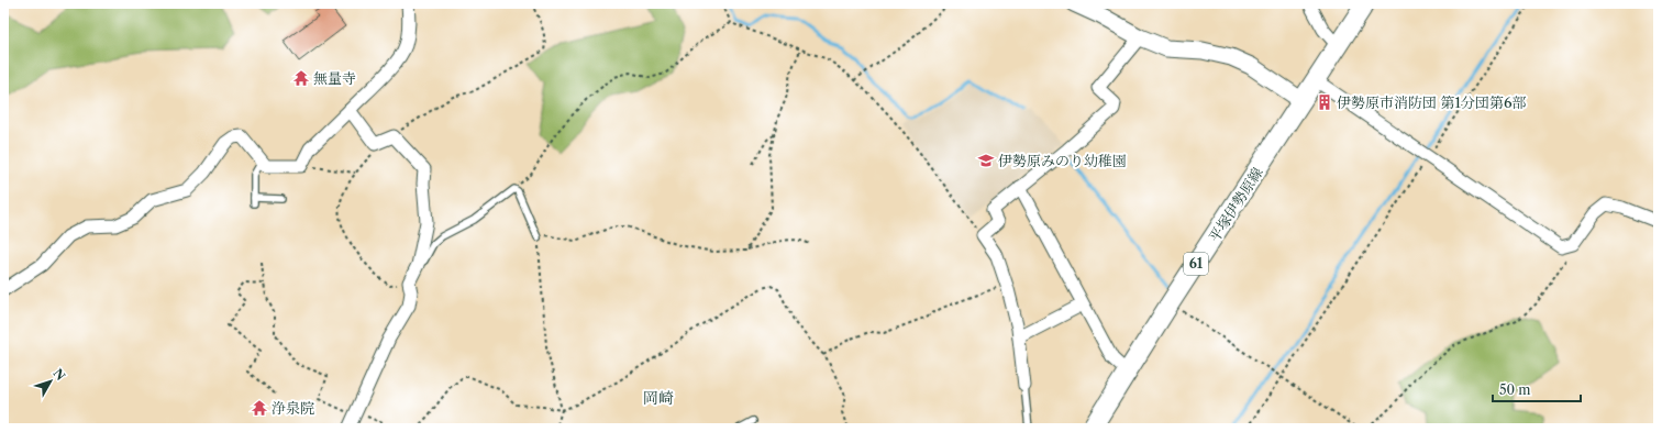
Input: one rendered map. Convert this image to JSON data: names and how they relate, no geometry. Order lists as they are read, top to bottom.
{
  "streets": {
    "main road": ["平塚伊勢原線", "61"]
  },
  "districts": ["岡崎"],
  "places": {
    "temple": ["無量寺", "浄泉院"],
    "building": ["伊勢原市消防団 第1分団第6部"],
    "school or university": ["伊勢原みのり幼稚園"]
  },
  "scale_bar": "50 m",
  "north": "top right"
}
